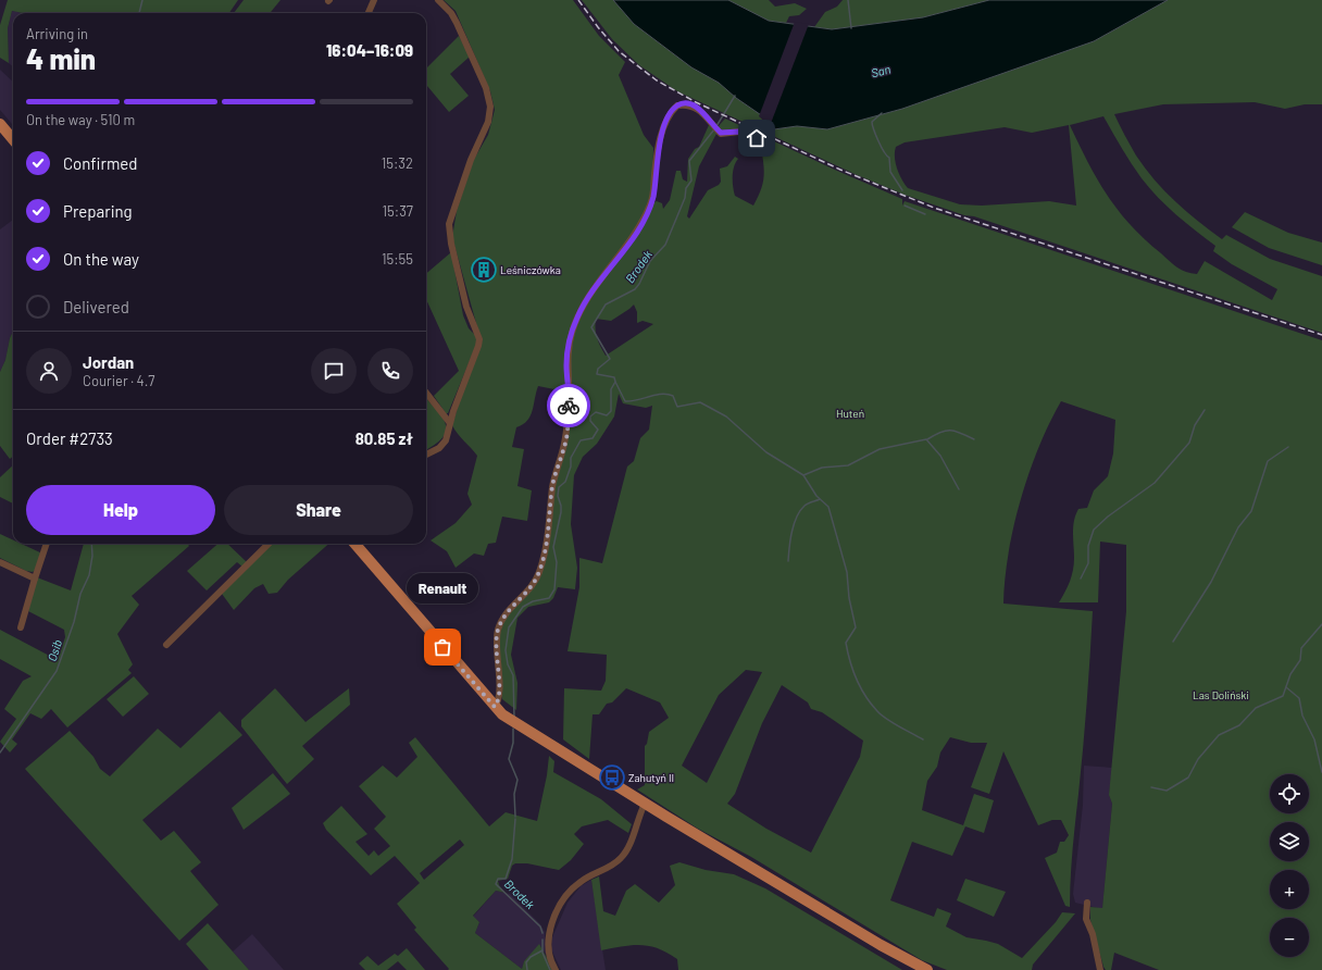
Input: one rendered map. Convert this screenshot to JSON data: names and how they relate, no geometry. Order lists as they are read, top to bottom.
{
  "water": ["San", "Brodek", "Osib"],
  "parks": ["Huteń", "Las Doliński"],
  "places": {
    "building": ["Leśniczówka"],
    "other": ["Renault"],
    "bus stop": ["Zahutyń II"]
  },
  "page": {
    "heading": ["4 min", "Arriving in", "16:04–16:09"],
    "panel": [
      "Jordan",
      "Courier · 4.7",
      "Order #2733",
      "80.85 zł"
    ],
    "bar": "On the way · 510 m",
    "list": [
      ["Confirmed", "15:32"],
      ["Preparing", "15:37"],
      ["On the way", "15:55"],
      "Delivered"
    ],
    "buttons": ["Help", "Share"],
    "bubble": "Renault",
    "map_buttons": ["+", "−"]
  }
}
